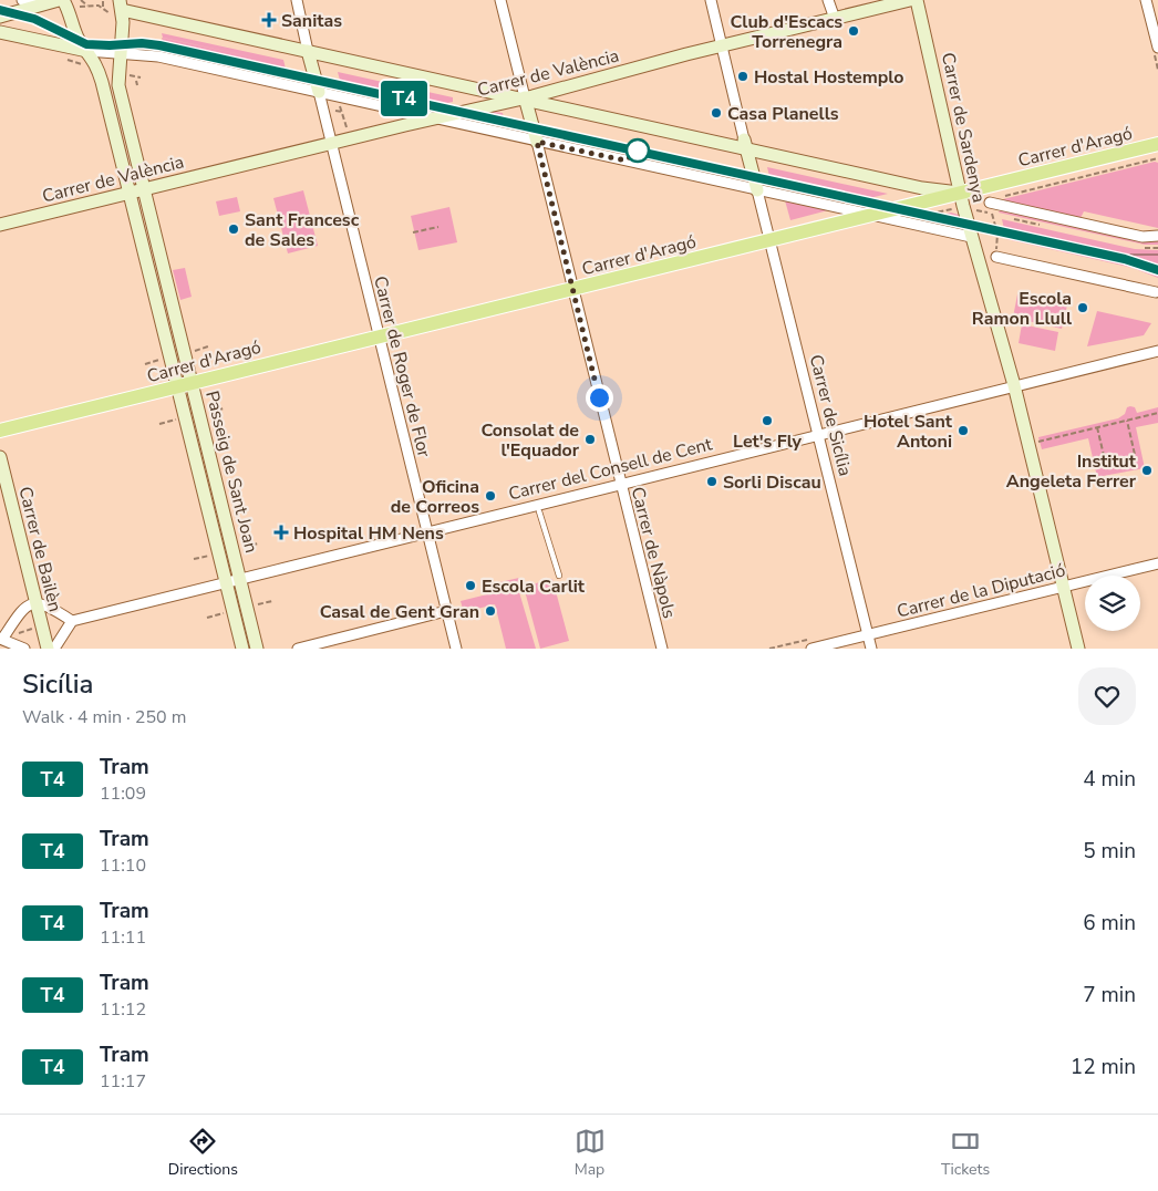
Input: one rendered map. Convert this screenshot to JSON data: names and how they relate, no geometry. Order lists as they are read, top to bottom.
{
  "streets": {
    "main road": ["Carrer d'Aragó"],
    "street": [
      "Carrer de València",
      "Carrer de Sardenya",
      "Carrer de Roger de Flor",
      "Carrer de Sicília",
      "Carrer del Consell de Cent",
      "Passeig de Sant Joan",
      "Carrer de Bailèn",
      "Carrer de Nàpols",
      "Carrer de la Diputació"
    ]
  },
  "crossings": [
    ["Carrer de València", "Carrer de Roger de Flor"],
    ["Carrer de València", "Passeig de Sant Joan"],
    ["Carrer de Sardenya", "Carrer d'Aragó"],
    ["Carrer de Sardenya", "Carrer del Consell de Cent"],
    ["Carrer de Sardenya", "Carrer de la Diputació"],
    ["Carrer d'Aragó", "Carrer de Roger de Flor"],
    ["Carrer d'Aragó", "Carrer de Sicília"],
    ["Carrer d'Aragó", "Passeig de Sant Joan"],
    ["Carrer d'Aragó", "Carrer de Nàpols"],
    ["Carrer de Roger de Flor", "Carrer del Consell de Cent"],
    ["Carrer de Sicília", "Carrer del Consell de Cent"],
    ["Carrer de Sicília", "Carrer de la Diputació"],
    ["Carrer del Consell de Cent", "Passeig de Sant Joan"],
    ["Carrer del Consell de Cent", "Carrer de Nàpols"]
  ],
  "places": {
    "health": ["Sanitas", "Hospital HM Nens"],
    "other": [
      "Club d'Escacs Torrenegra",
      "Hostal Hostemplo",
      "Casa Planells",
      "Sant Francesc de Sales",
      "Escola Ramon Llull",
      "Let's Fly",
      "Hotel Sant Antoni",
      "Consolat de l'Equador",
      "Institut Angeleta Ferrer",
      "Sorli Discau",
      "Oficina de Correos",
      "Escola Carlit",
      "Casal de Gent Gran"
    ]
  },
  "lines": ["tram line T4"],
  "page": {
    "on_map": "T4",
    "heading": ["Sicília", "Walk · 4 min · 250 m"],
    "list": [
      {
        "mark": "T4",
        "name": "Tram",
        "note": "11:09",
        "value": "4 min"
      },
      {
        "mark": "T4",
        "name": "Tram",
        "note": "11:10",
        "value": "5 min"
      },
      {
        "mark": "T4",
        "name": "Tram",
        "note": "11:11",
        "value": "6 min"
      },
      {
        "mark": "T4",
        "name": "Tram",
        "note": "11:12",
        "value": "7 min"
      },
      {
        "mark": "T4",
        "name": "Tram",
        "note": "11:17",
        "value": "12 min"
      }
    ],
    "tabs": ["Directions", "Map", "Tickets"]
  }
}
